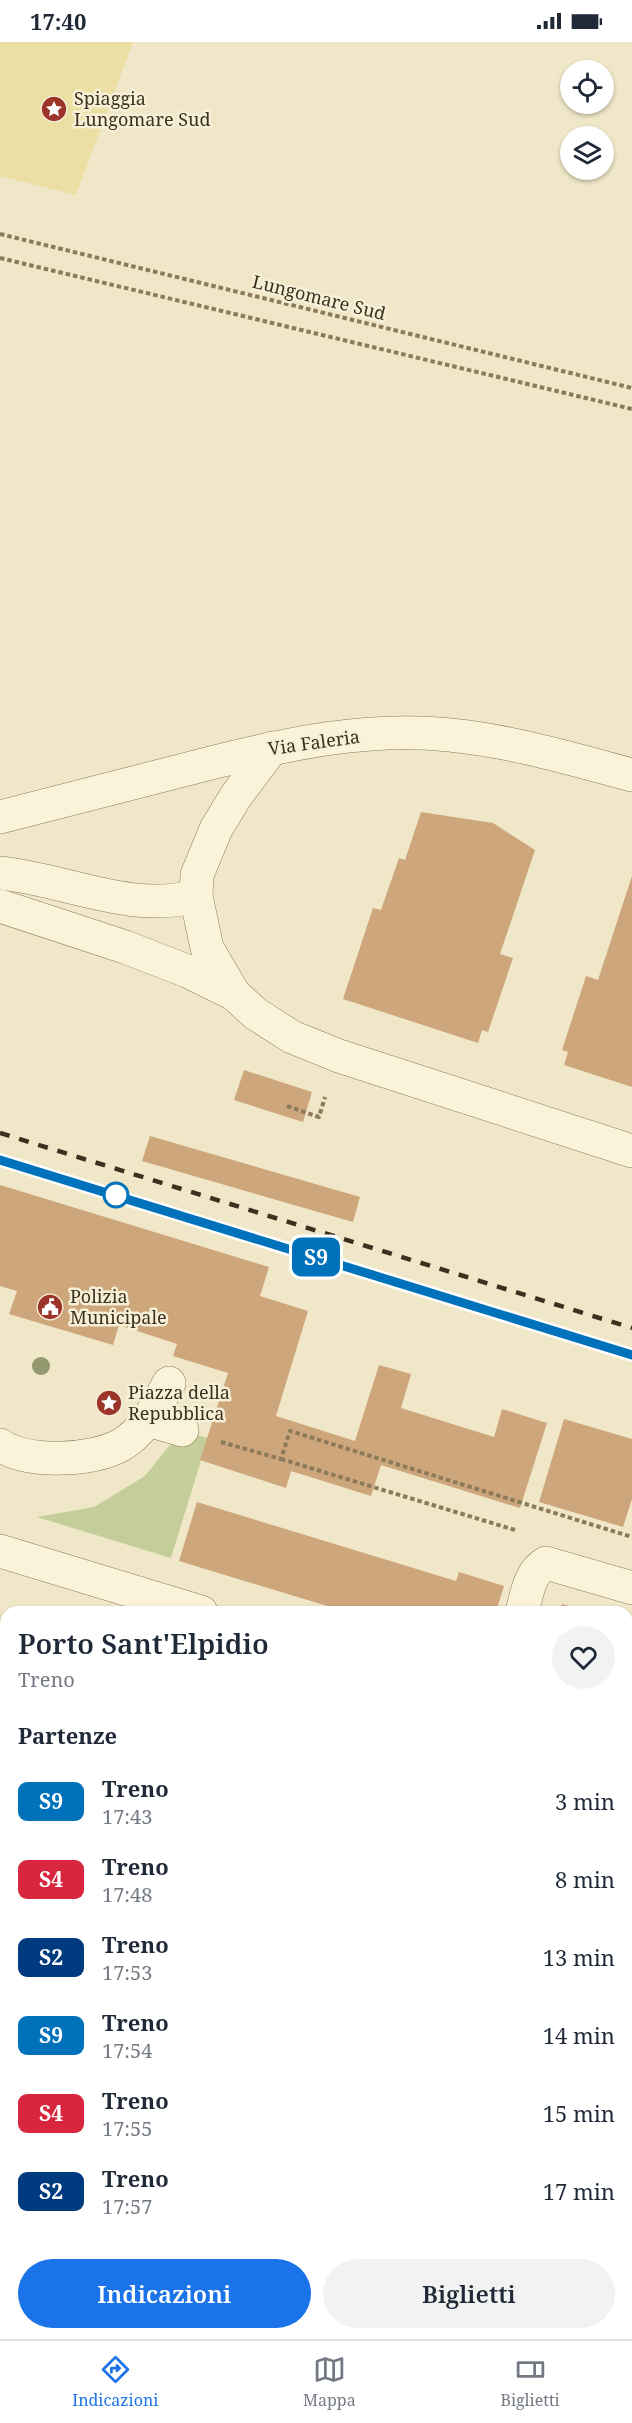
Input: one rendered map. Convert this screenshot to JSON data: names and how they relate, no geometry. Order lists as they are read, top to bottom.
{
  "streets": {
    "street": ["Via Faleria"],
    "path": ["Lungomare Sud"]
  },
  "places": {
    "place": ["Spiaggia Lungomare Sud", "Piazza della Repubblica"],
    "public building": ["Polizia Municipale"]
  },
  "page": {
    "status": "17:40",
    "on_map": "S9",
    "heading": [
      ["Porto Sant'Elpidio", "Treno"],
      "Partenze"
    ],
    "list": [
      {
        "mark": "S9",
        "name": "Treno",
        "note": "17:43",
        "value": "3 min"
      },
      {
        "mark": "S4",
        "name": "Treno",
        "note": "17:48",
        "value": "8 min"
      },
      {
        "mark": "S2",
        "name": "Treno",
        "note": "17:53",
        "value": "13 min"
      },
      {
        "mark": "S9",
        "name": "Treno",
        "note": "17:54",
        "value": "14 min"
      },
      {
        "mark": "S4",
        "name": "Treno",
        "note": "17:55",
        "value": "15 min"
      },
      {
        "mark": "S2",
        "name": "Treno",
        "note": "17:57",
        "value": "17 min"
      }
    ],
    "buttons": ["Indicazioni", "Biglietti"],
    "tabs": ["Indicazioni", "Mappa", "Biglietti"]
  }
}
